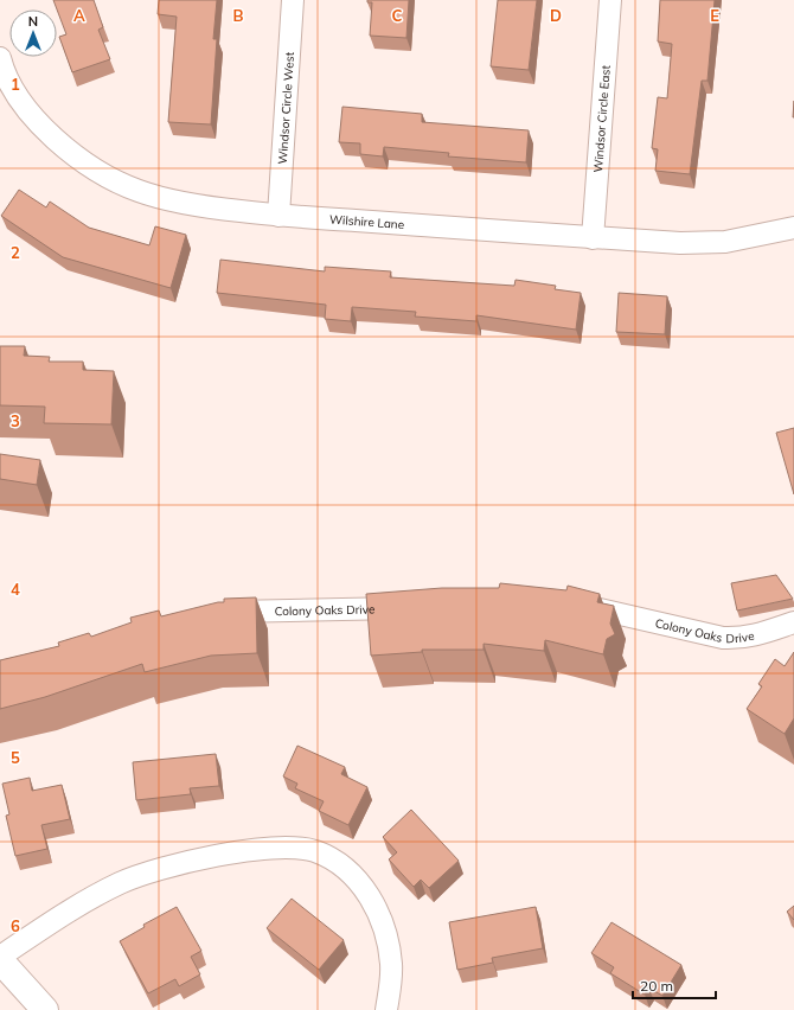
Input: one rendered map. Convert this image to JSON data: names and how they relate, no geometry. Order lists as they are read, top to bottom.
{
  "streets": {
    "street": [
      "Windsor Circle West",
      "Windsor Circle East",
      "Wilshire Lane",
      "Colony Oaks Drive"
    ]
  },
  "crossings": [
    ["Windsor Circle West", "Wilshire Lane"],
    ["Windsor Circle East", "Wilshire Lane"]
  ],
  "scale_bar": "20 m",
  "north": "top",
  "grid": {
    "columns": [
      "A",
      "B",
      "C",
      "D",
      "E"
    ],
    "rows": [
      "1",
      "2",
      "3",
      "4",
      "5",
      "6"
    ]
  }
}
